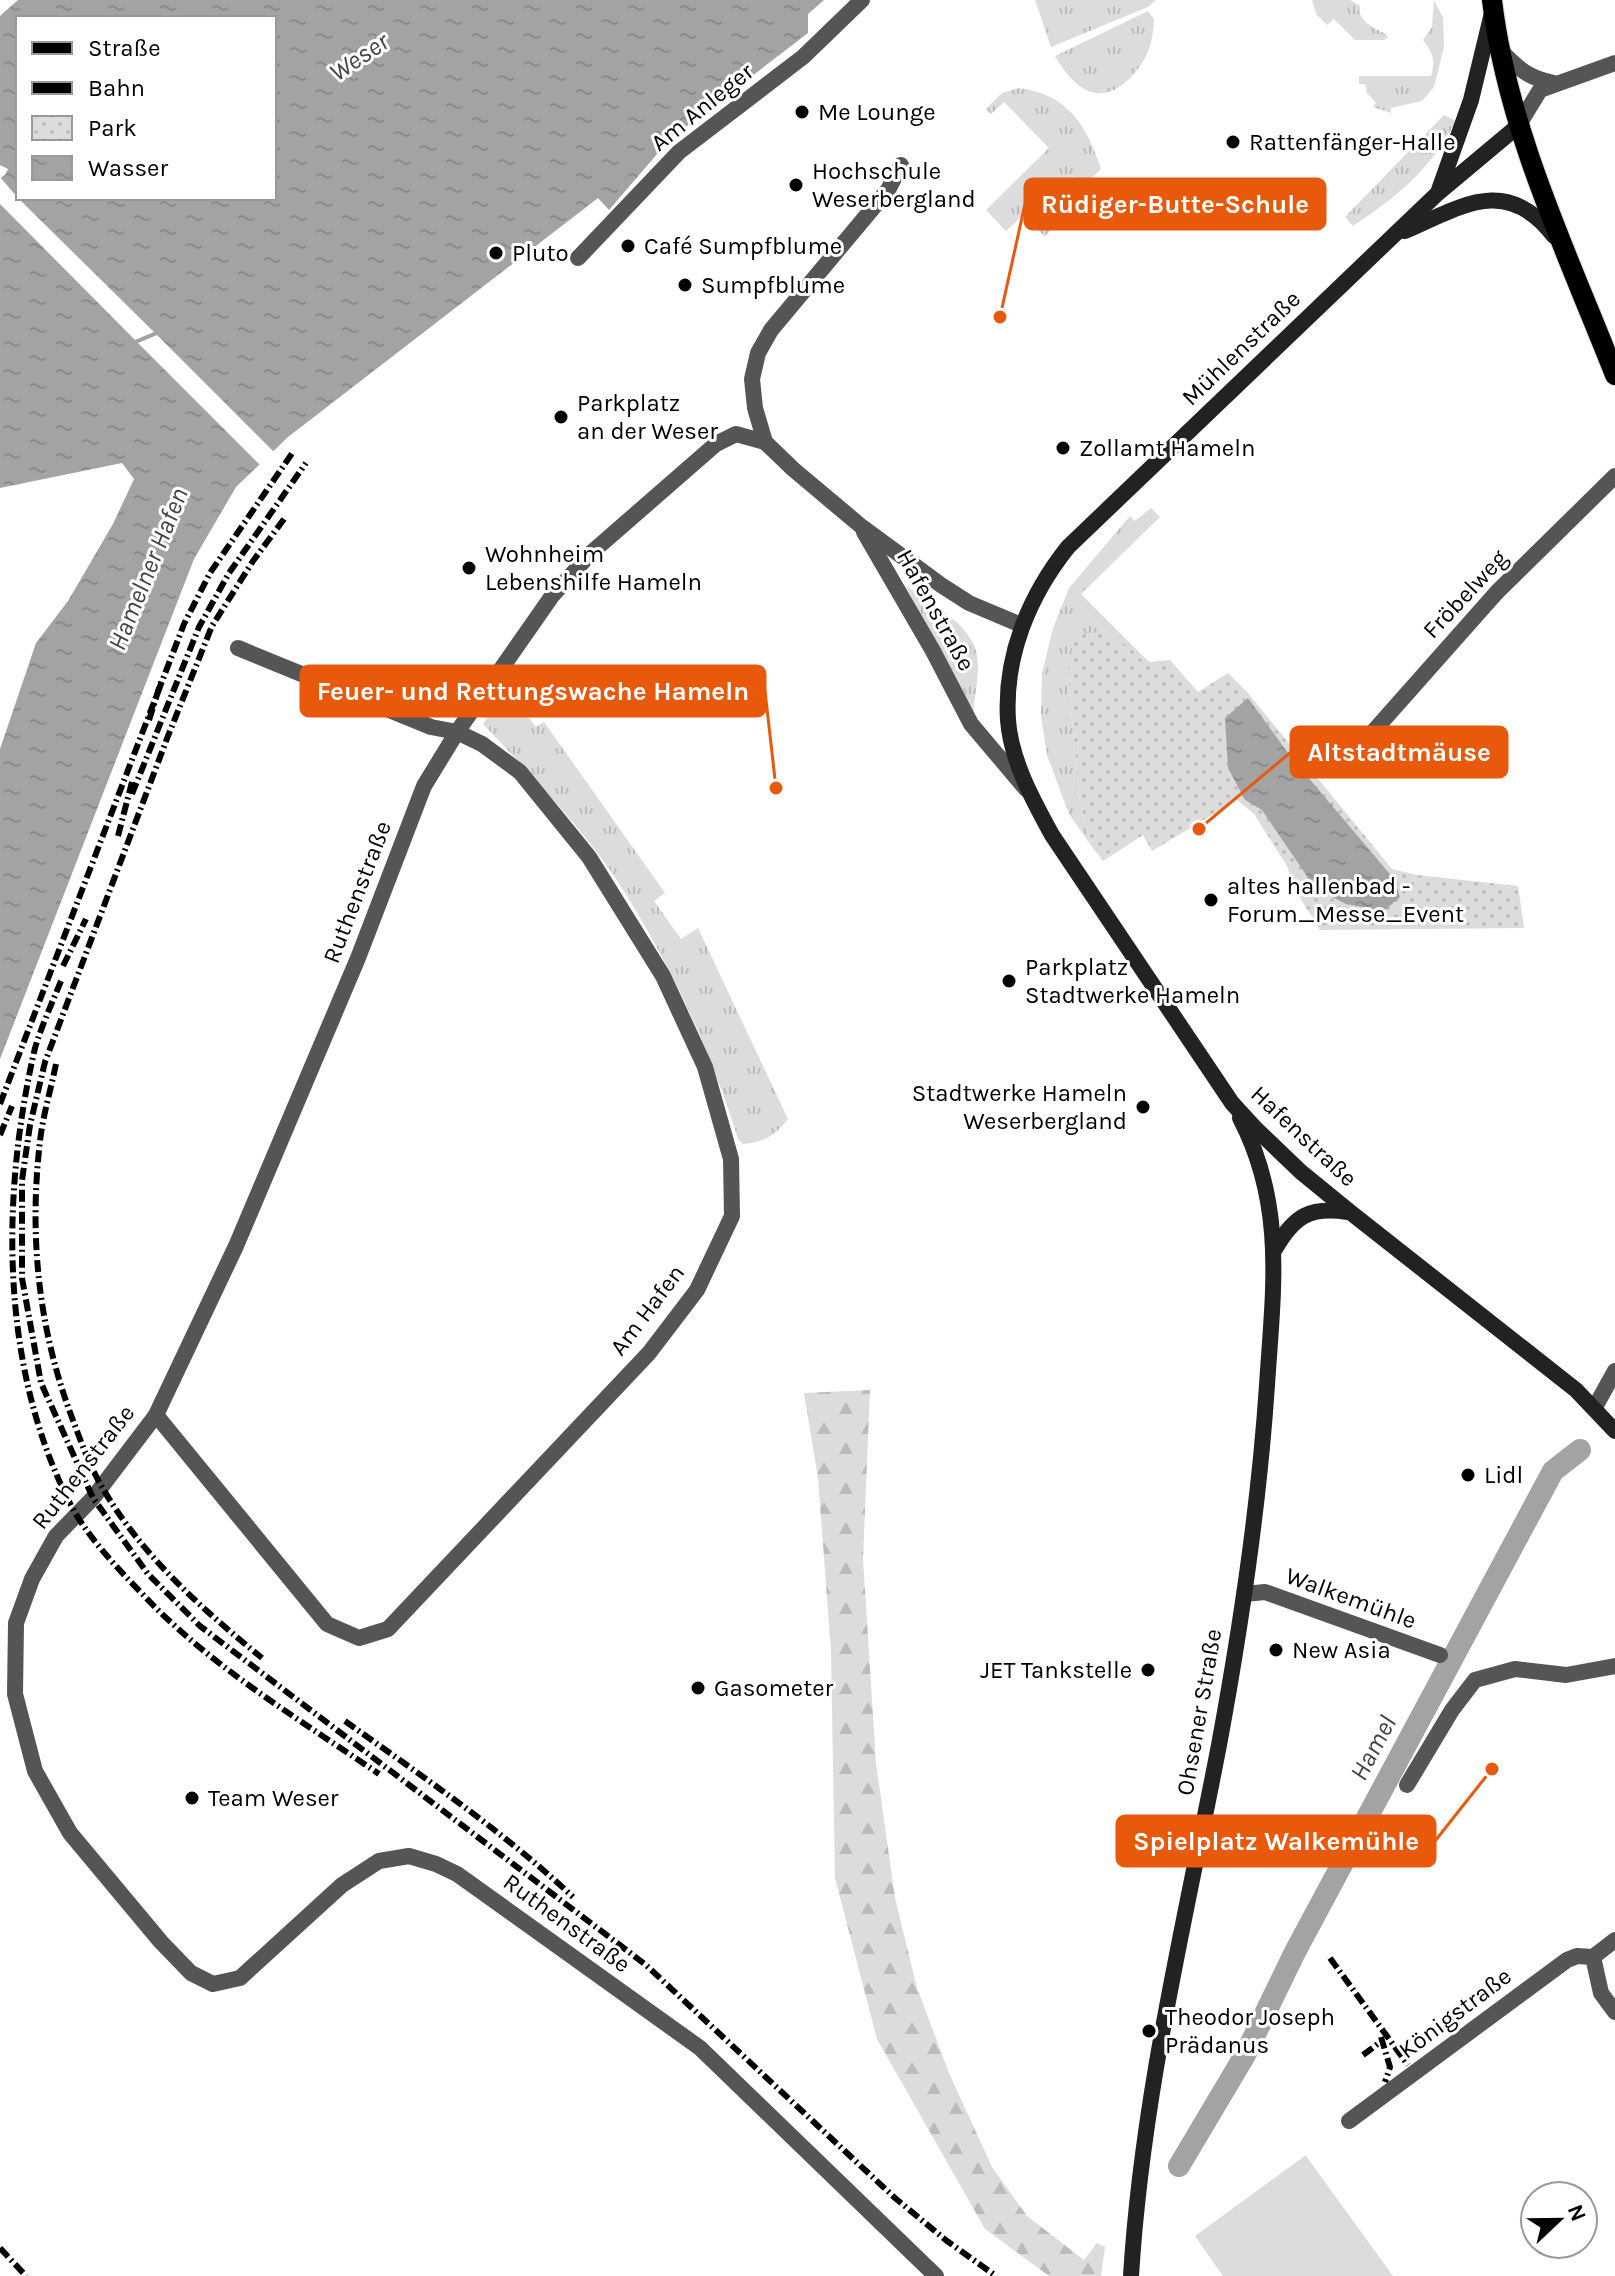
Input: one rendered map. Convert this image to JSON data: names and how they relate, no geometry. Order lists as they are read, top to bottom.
{
  "streets": {
    "main road": ["Mühlenstraße", "Hafenstraße", "Ohsener Straße"],
    "street": [
      "Am Anleger",
      "Fröbelweg",
      "Ruthenstraße",
      "Am Hafen",
      "Walkemühle",
      "Königstraße"
    ]
  },
  "crossings": [
    ["Mühlenstraße", "Hafenstraße"],
    ["Hafenstraße", "Ruthenstraße"],
    ["Hafenstraße", "Ohsener Straße"],
    ["Ruthenstraße", "Am Hafen"],
    ["Walkemühle", "Ohsener Straße"]
  ],
  "water": ["Weser", "Hamelner Hafen", "Hamel"],
  "places": [
    "Me Lounge",
    "Rattenfänger-Halle",
    "Hochschule Weserbergland",
    "Café Sumpfblume",
    "Pluto",
    "Sumpfblume",
    "Rüdiger-Butte-Schule",
    "Parkplatz an der Weser",
    "Zollamt Hameln",
    "Wohnheim Lebenshilfe Hameln",
    "Feuer- und Rettungswache Hameln",
    "Altstadtmäuse",
    "altes hallenbad - Forum_Messe_Event",
    "Parkplatz Stadtwerke Hameln",
    "Stadtwerke Hameln Weserbergland",
    "Lidl",
    "New Asia",
    "JET Tankstelle",
    "Gasometer",
    "Spielplatz Walkemühle",
    "Team Weser",
    "Theodor Joseph Prädanus"
  ],
  "legend": [
    "Straße",
    "Bahn",
    "Park",
    "Wasser"
  ],
  "north": "right"
}
